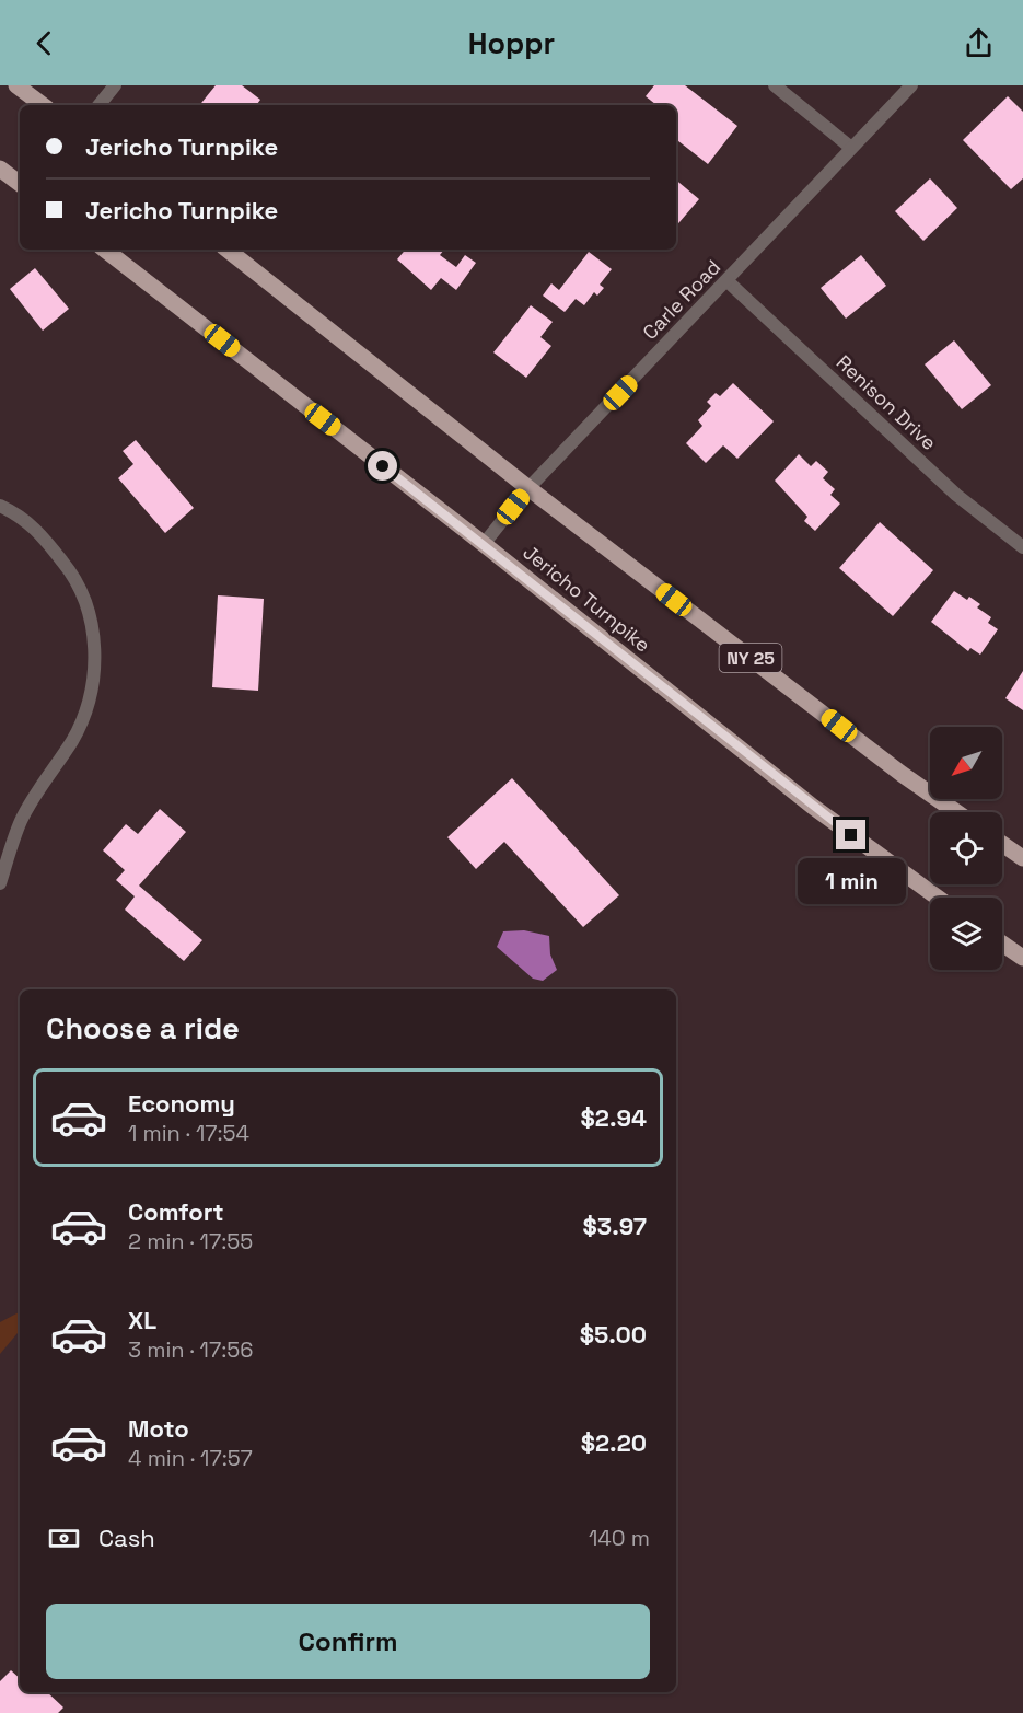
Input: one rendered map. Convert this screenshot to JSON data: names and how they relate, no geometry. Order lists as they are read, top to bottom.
{
  "streets": {
    "main road": ["Jericho Turnpike", "NY 25"],
    "street": ["Carle Road", "Renison Drive"]
  },
  "crossings": [
    ["Carle Road", "Renison Drive"],
    ["Carle Road", "Jericho Turnpike"],
    ["Carle Road", "NY 25"]
  ],
  "north": "bottom left",
  "page": {
    "header": "Hoppr",
    "banner": ["Jericho Turnpike", "Jericho Turnpike"],
    "bubble": "1 min",
    "heading": "Choose a ride",
    "list": [
      {
        "name": "Economy",
        "note": "1 min · 17:54",
        "value": "$2.94"
      },
      {
        "name": "Comfort",
        "note": "2 min · 17:55",
        "value": "$3.97"
      },
      {
        "name": "XL",
        "note": "3 min · 17:56",
        "value": "$5.00"
      },
      {
        "name": "Moto",
        "note": "4 min · 17:57",
        "value": "$2.20"
      }
    ],
    "pay": ["Cash", "140 m"],
    "buttons": "Confirm"
  }
}
